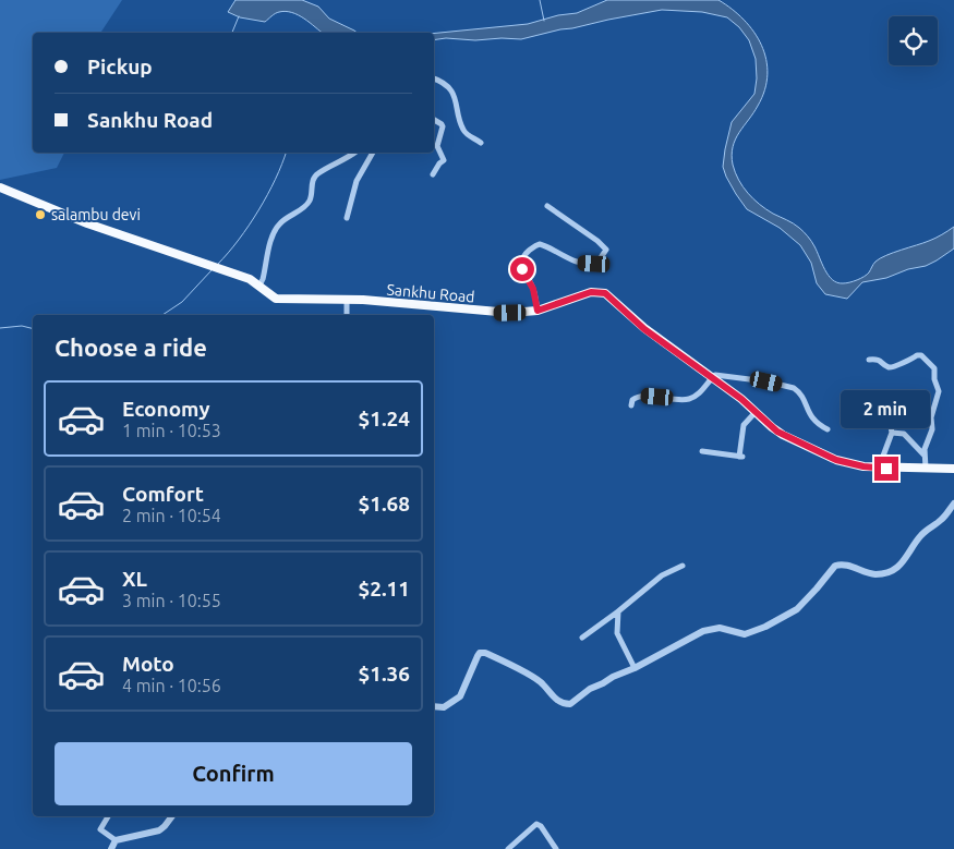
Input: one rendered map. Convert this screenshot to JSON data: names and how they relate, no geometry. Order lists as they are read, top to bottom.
{
  "streets": {
    "main road": ["Sankhu Road"]
  },
  "places": ["salambu devi"],
  "page": {
    "banner": ["Pickup", "Sankhu Road"],
    "heading": "Choose a ride",
    "list": [
      {
        "name": "Economy",
        "note": "1 min · 10:53",
        "value": "$1.24"
      },
      {
        "name": "Comfort",
        "note": "2 min · 10:54",
        "value": "$1.68"
      },
      {
        "name": "XL",
        "note": "3 min · 10:55",
        "value": "$2.11"
      },
      {
        "name": "Moto",
        "note": "4 min · 10:56",
        "value": "$1.36"
      }
    ],
    "bubble": "2 min",
    "buttons": "Confirm"
  }
}
